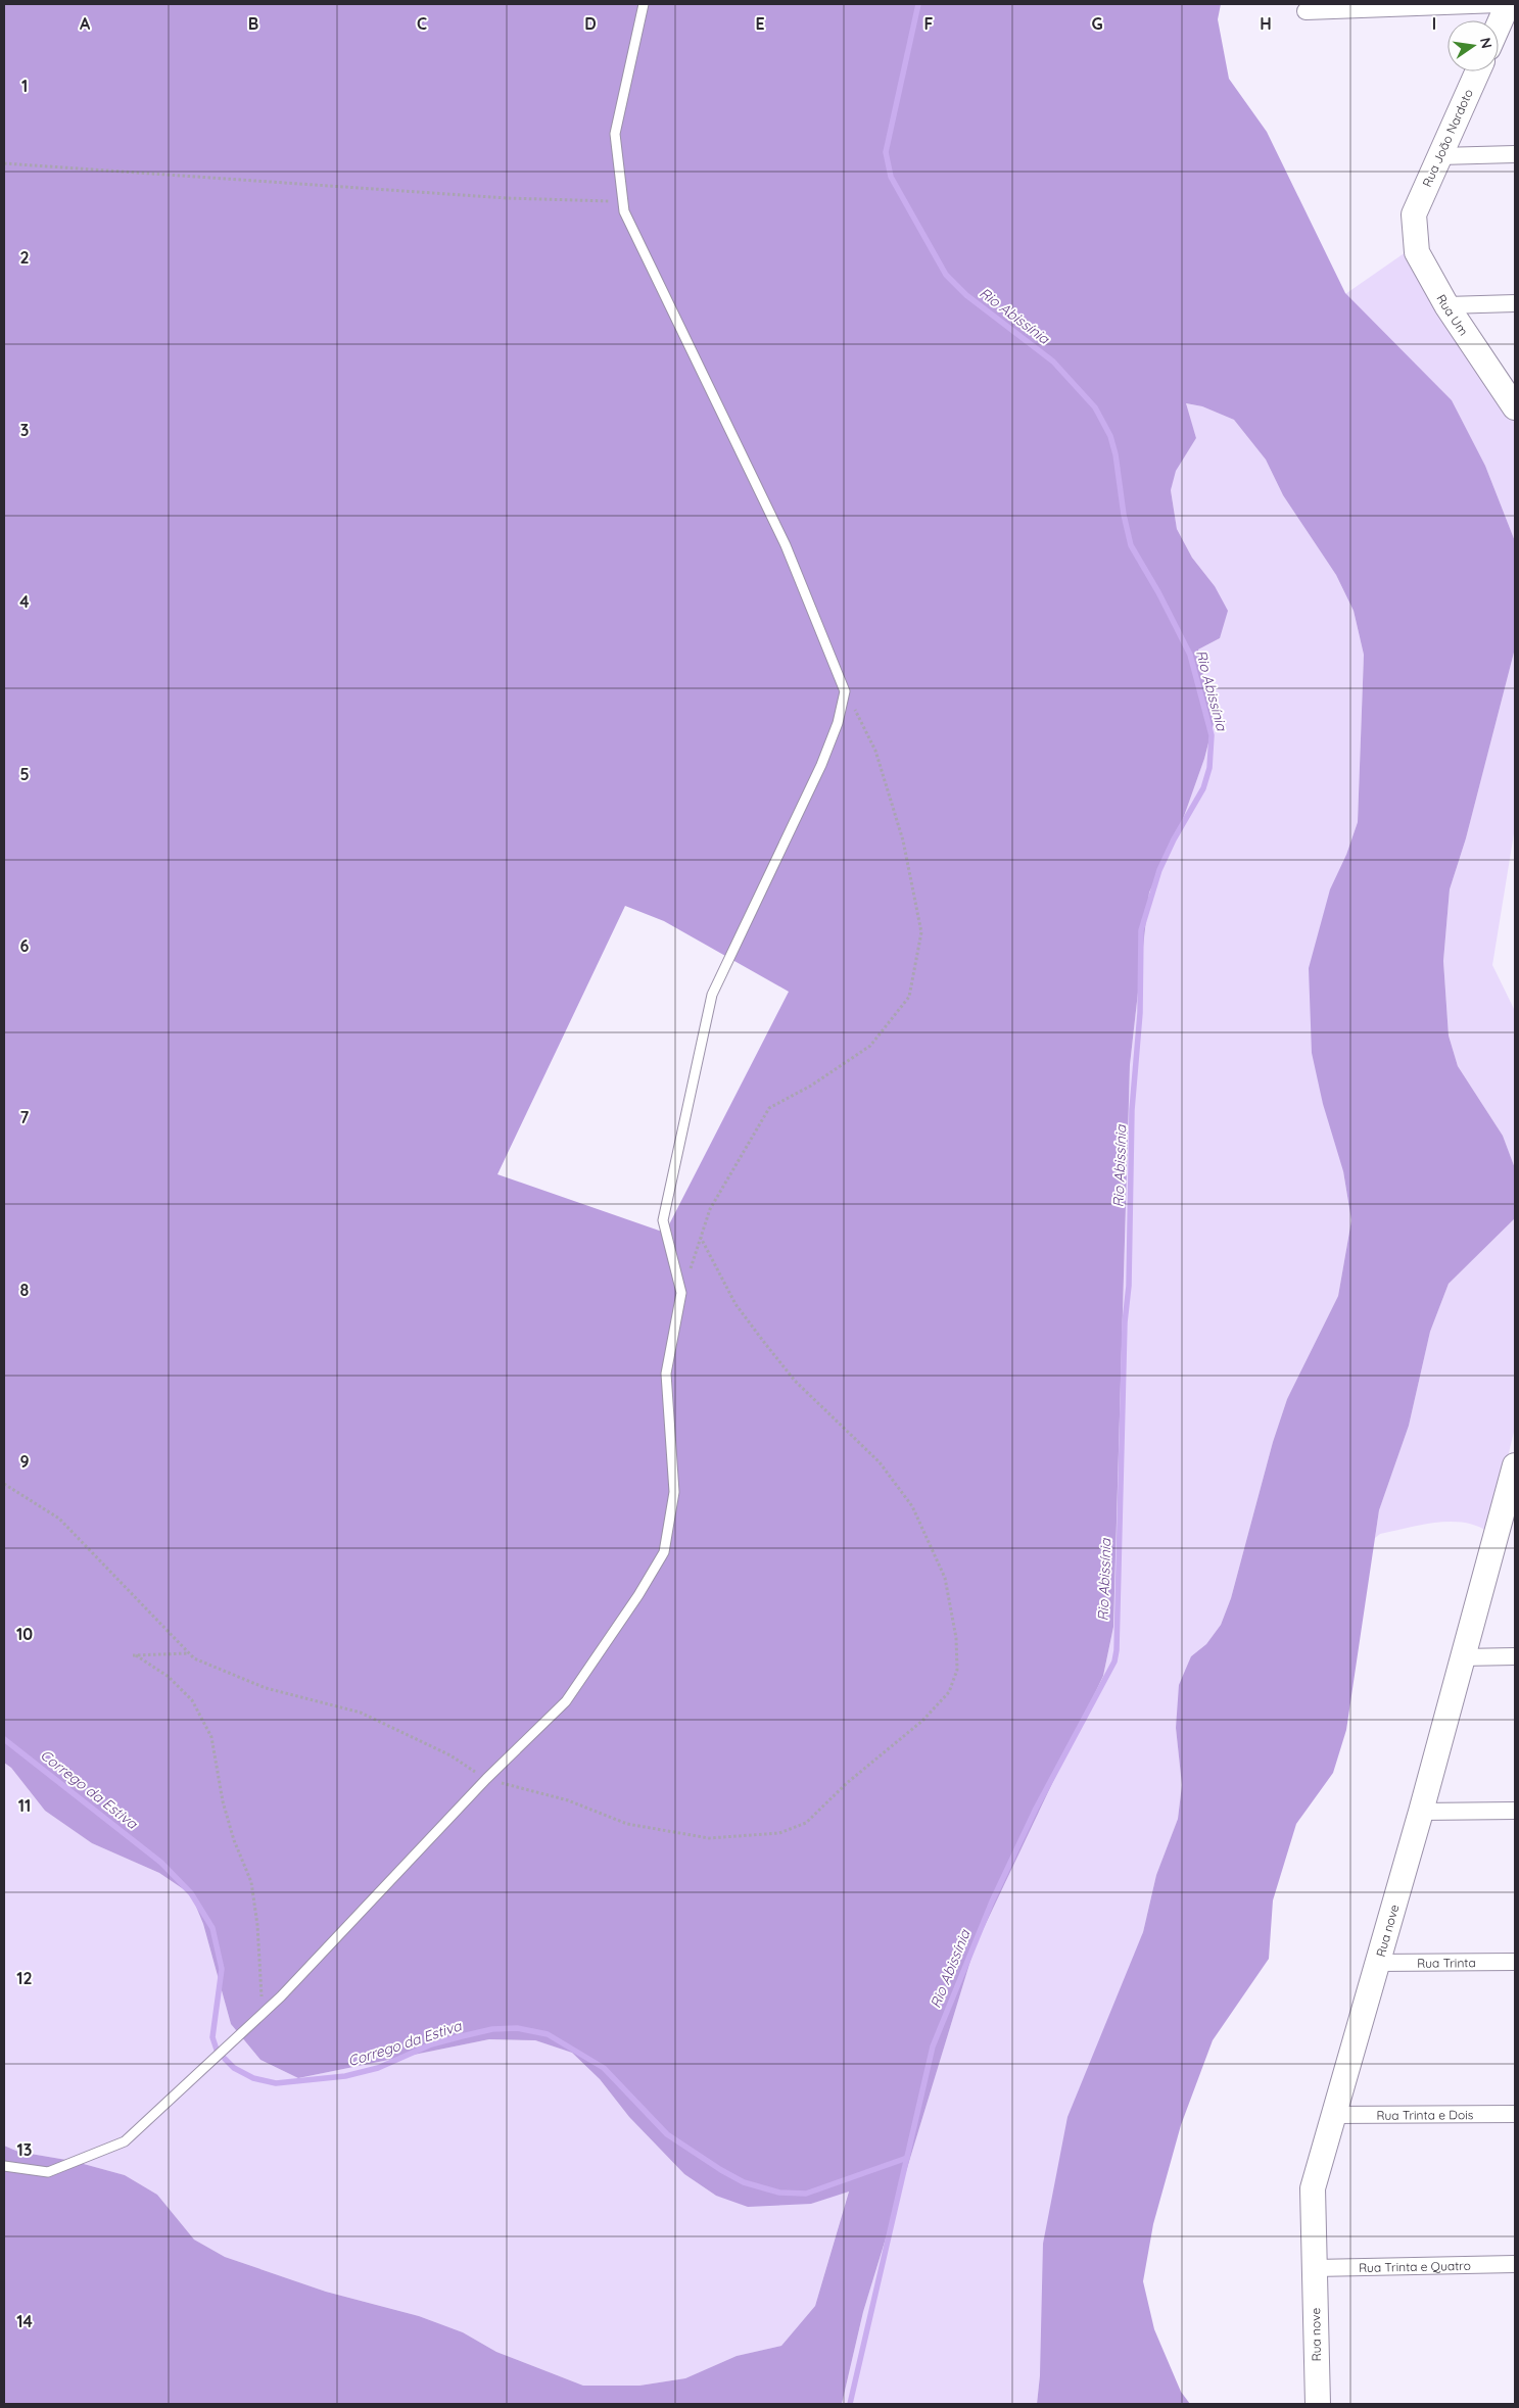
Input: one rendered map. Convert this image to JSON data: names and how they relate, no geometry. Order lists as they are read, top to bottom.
{
  "streets": {
    "street": [
      "Rua João Nardoto",
      "Rua Um",
      "Rua nove",
      "Rua Trinta",
      "Rua Trinta e Dois",
      "Rua Trinta e Quatro"
    ]
  },
  "crossings": [
    ["Rua João Nardoto", "Rua Um"],
    ["Rua nove", "Rua Trinta"],
    ["Rua nove", "Rua Trinta e Dois"],
    ["Rua nove", "Rua Trinta e Quatro"]
  ],
  "water": ["Rio Abissínia", "Corrego da Estiva"],
  "north": "right",
  "grid": {
    "columns": [
      "A",
      "B",
      "C",
      "D",
      "E",
      "F",
      "G",
      "H",
      "I"
    ],
    "rows": [
      "1",
      "2",
      "3",
      "4",
      "5",
      "6",
      "7",
      "8",
      "9",
      "10",
      "11",
      "12",
      "13",
      "14"
    ]
  }
}
